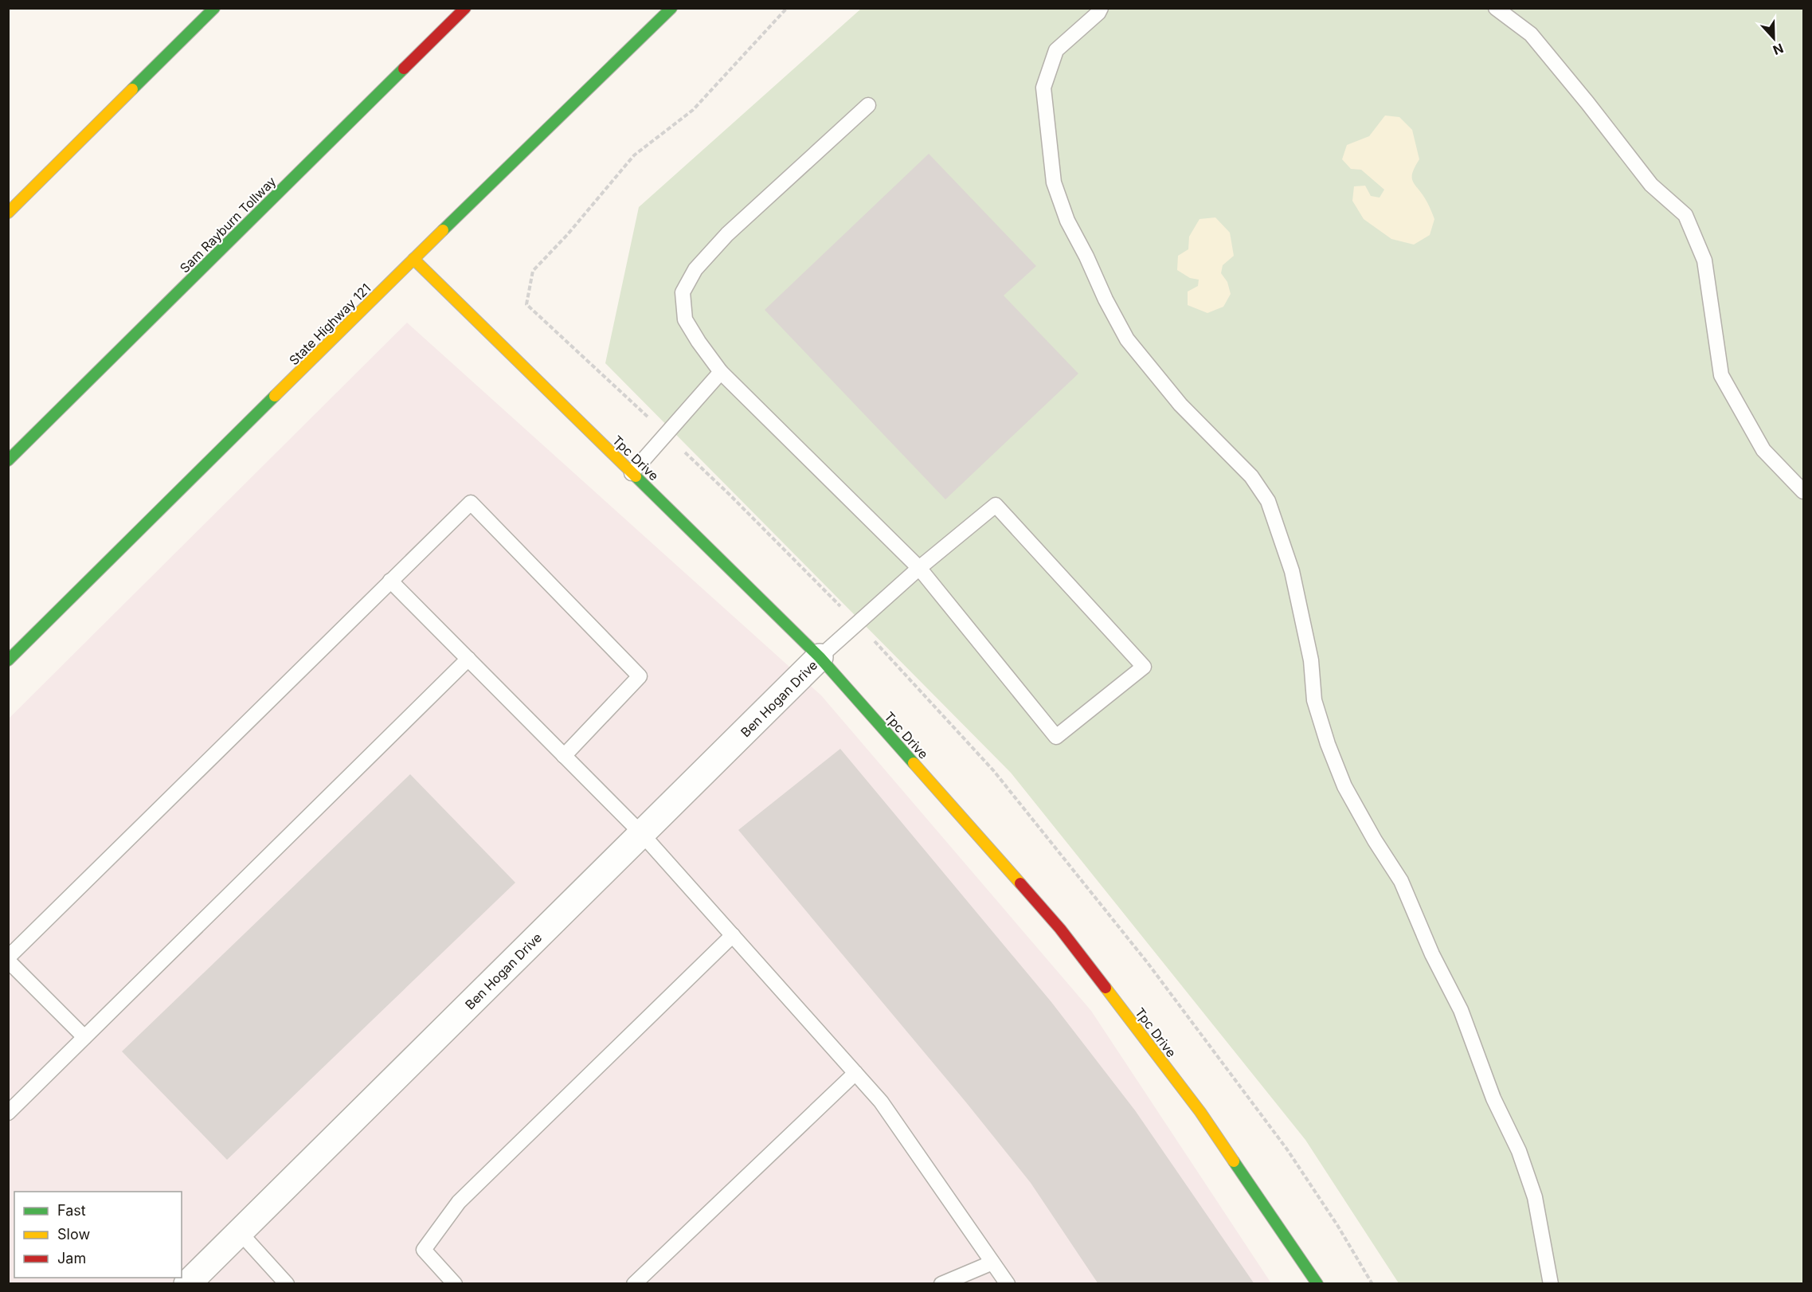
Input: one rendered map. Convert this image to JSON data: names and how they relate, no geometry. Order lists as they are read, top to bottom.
{
  "streets": {
    "main road": ["Sam Rayburn Tollway", "State Highway 121", "Tpc Drive"],
    "street": ["Ben Hogan Drive"]
  },
  "crossings": [
    ["State Highway 121", "Tpc Drive"],
    ["Tpc Drive", "Ben Hogan Drive"]
  ],
  "legend": ["Fast", "Slow", "Jam"],
  "north": "bottom"
}
